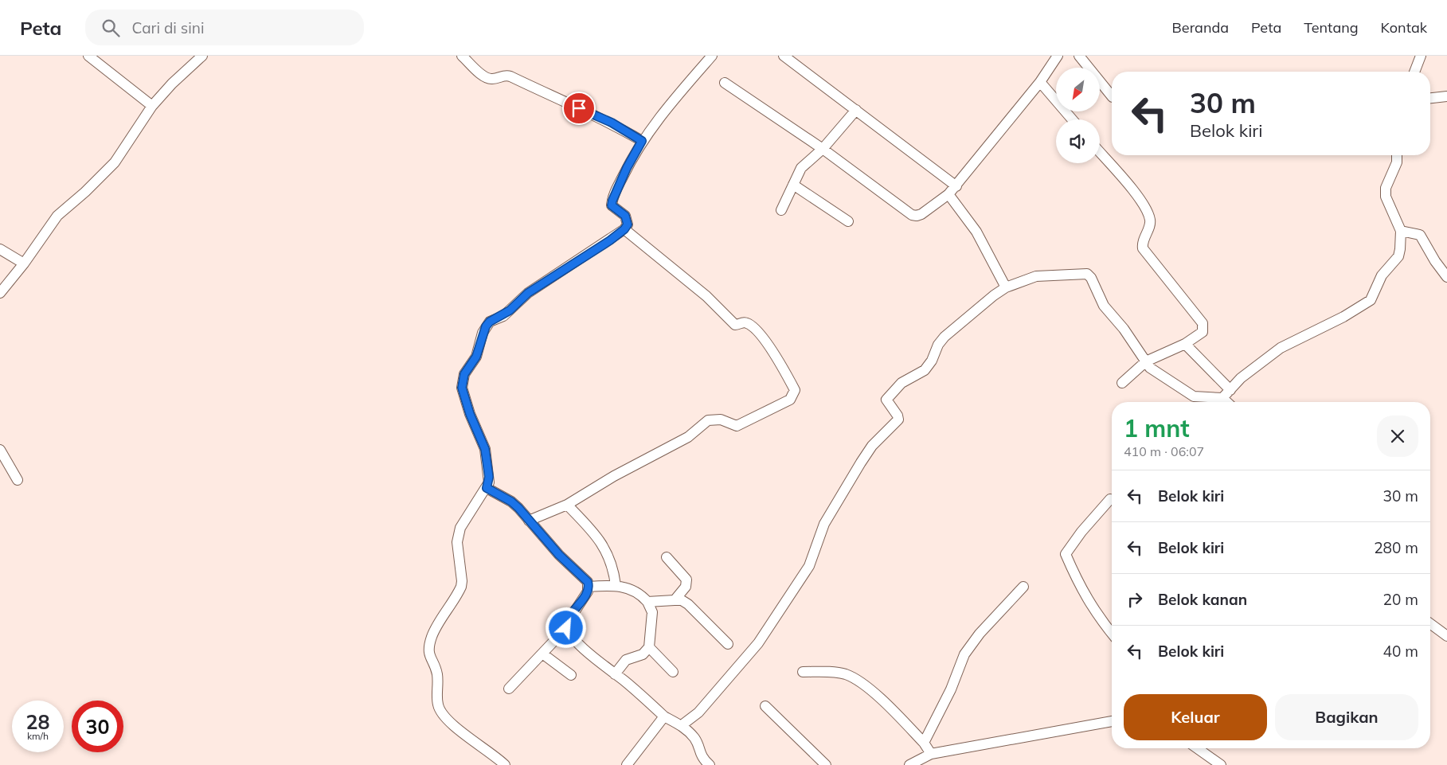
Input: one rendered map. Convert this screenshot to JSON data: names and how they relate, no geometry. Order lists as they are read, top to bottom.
{
  "north": "bottom left",
  "page": {
    "header": "Peta",
    "search": "Cari di sini",
    "nav": [
      "Beranda",
      "Peta",
      "Tentang",
      "Kontak"
    ],
    "turn": ["30 m", "Belok kiri"],
    "heading": ["1 mnt", "410 m · 06:07"],
    "list": [
      {
        "name": "Belok kiri",
        "value": "30 m"
      },
      {
        "name": "Belok kiri",
        "value": "280 m"
      },
      {
        "name": "Belok kanan",
        "value": "20 m"
      },
      {
        "name": "Belok kiri",
        "value": "40 m"
      }
    ],
    "buttons": ["Keluar", "Bagikan"],
    "speed": "28 km/h",
    "limit": "30"
  }
}
